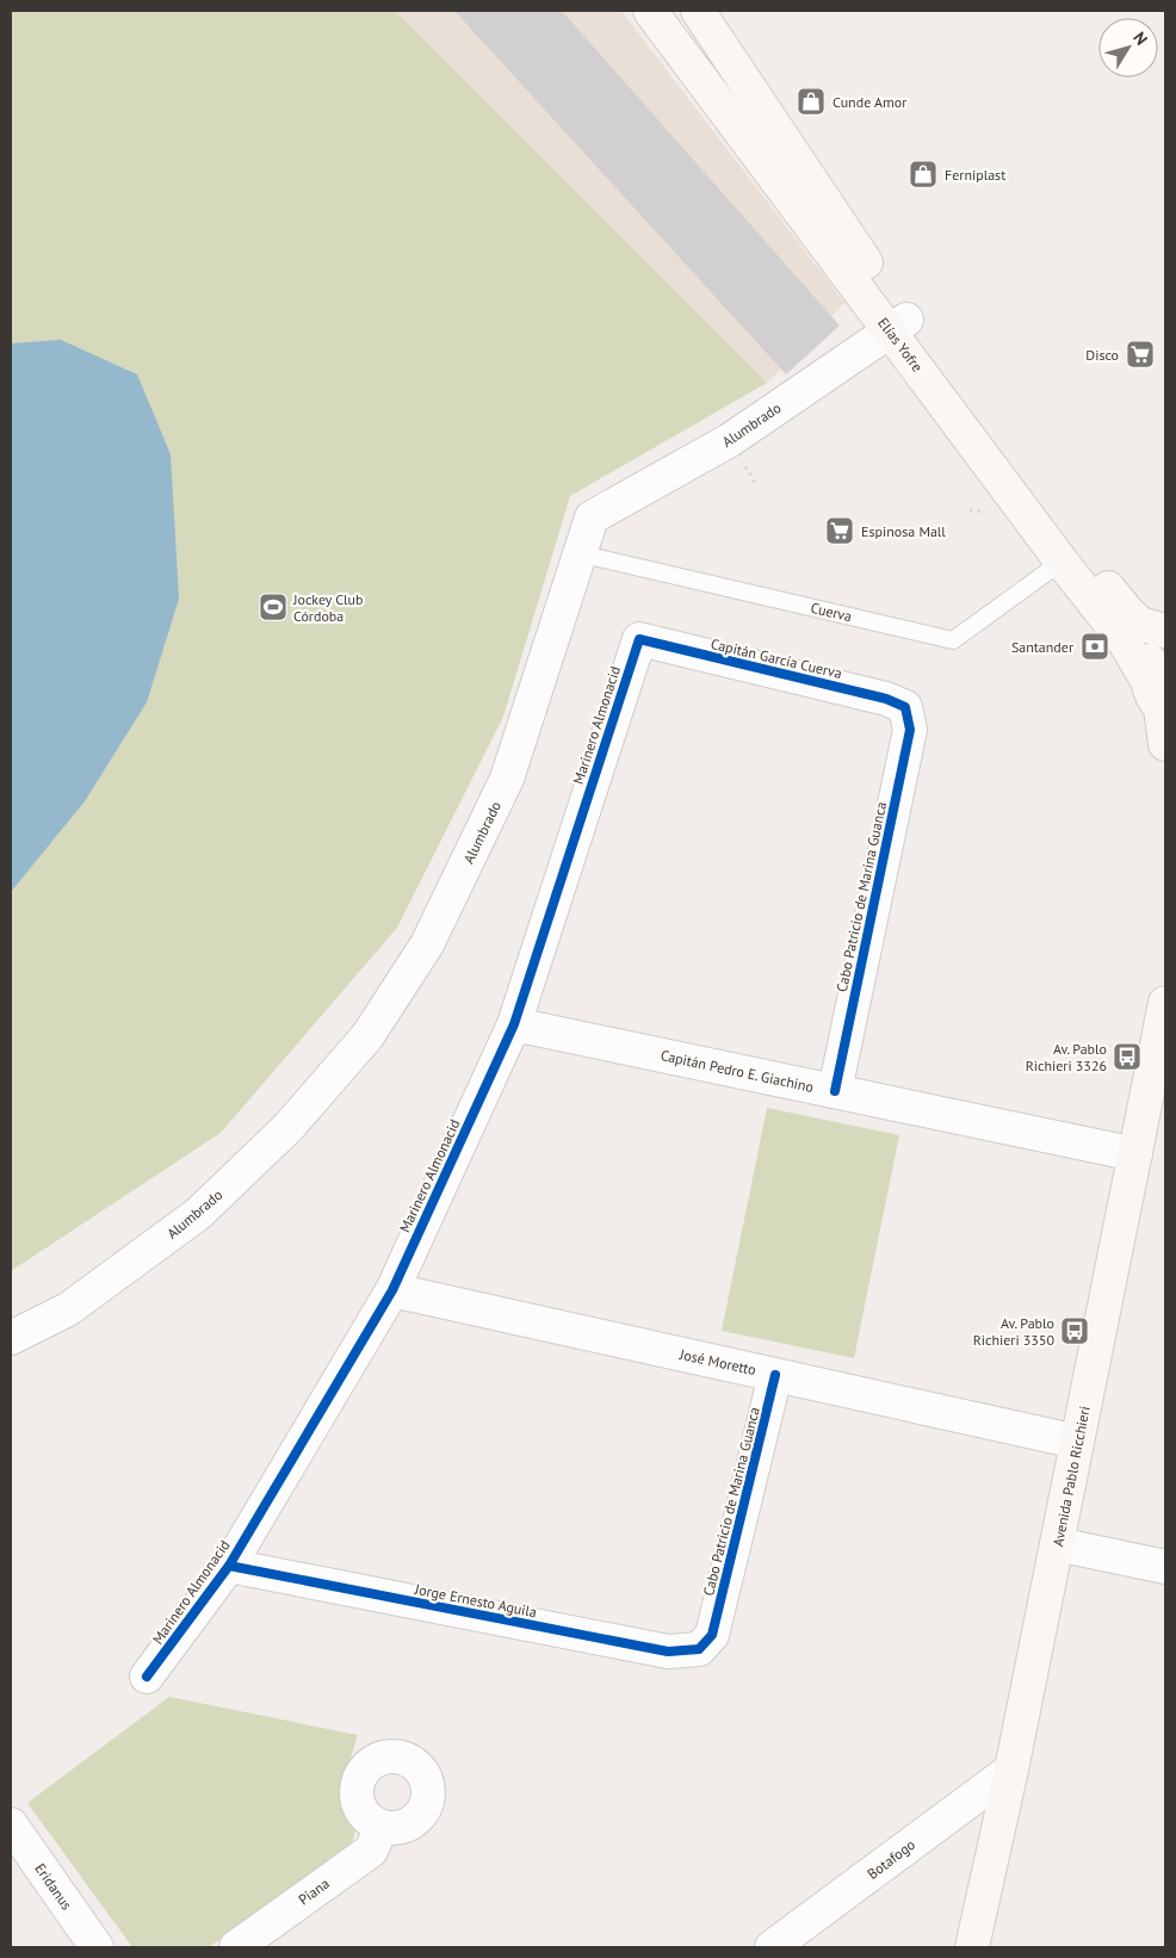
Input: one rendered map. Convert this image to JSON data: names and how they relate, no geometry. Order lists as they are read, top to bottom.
{
  "streets": {
    "main road": ["Elías Yofre", "Avenida Pablo Ricchieri"],
    "street": [
      "Alumbrado",
      "Capitán García Cuerva",
      "Marinero Almonacid",
      "Cabo Patricio de Marina Guanca",
      "Capitán Pedro E. Giachino",
      "José Moretto",
      "Jorge Ernesto Aguila",
      "Botafogo",
      "Eridanus",
      "Piana"
    ],
    "lane": ["Cuerva"]
  },
  "crossings": [
    ["Elías Yofre", "Alumbrado"],
    ["Elías Yofre", "Cuerva"],
    ["Alumbrado", "Cuerva"],
    ["Capitán García Cuerva", "Marinero Almonacid"],
    ["Capitán García Cuerva", "Cabo Patricio de Marina Guanca"],
    ["Marinero Almonacid", "Capitán Pedro E. Giachino"],
    ["Marinero Almonacid", "José Moretto"],
    ["Marinero Almonacid", "Jorge Ernesto Aguila"],
    ["Cabo Patricio de Marina Guanca", "Capitán Pedro E. Giachino"],
    ["Cabo Patricio de Marina Guanca", "José Moretto"],
    ["Cabo Patricio de Marina Guanca", "Jorge Ernesto Aguila"],
    ["Capitán Pedro E. Giachino", "Avenida Pablo Ricchieri"],
    ["José Moretto", "Avenida Pablo Ricchieri"],
    ["Avenida Pablo Ricchieri", "Botafogo"]
  ],
  "places": {
    "shop": ["Cunde Amor", "Ferniplast"],
    "supermarket": ["Disco", "Espinosa Mall"],
    "sports": ["Jockey Club Córdoba"],
    "bank": ["Santander"],
    "bus stop": ["Av. Pablo Richieri 3326", "Av. Pablo Richieri 3350"]
  },
  "north": "top right"
}
